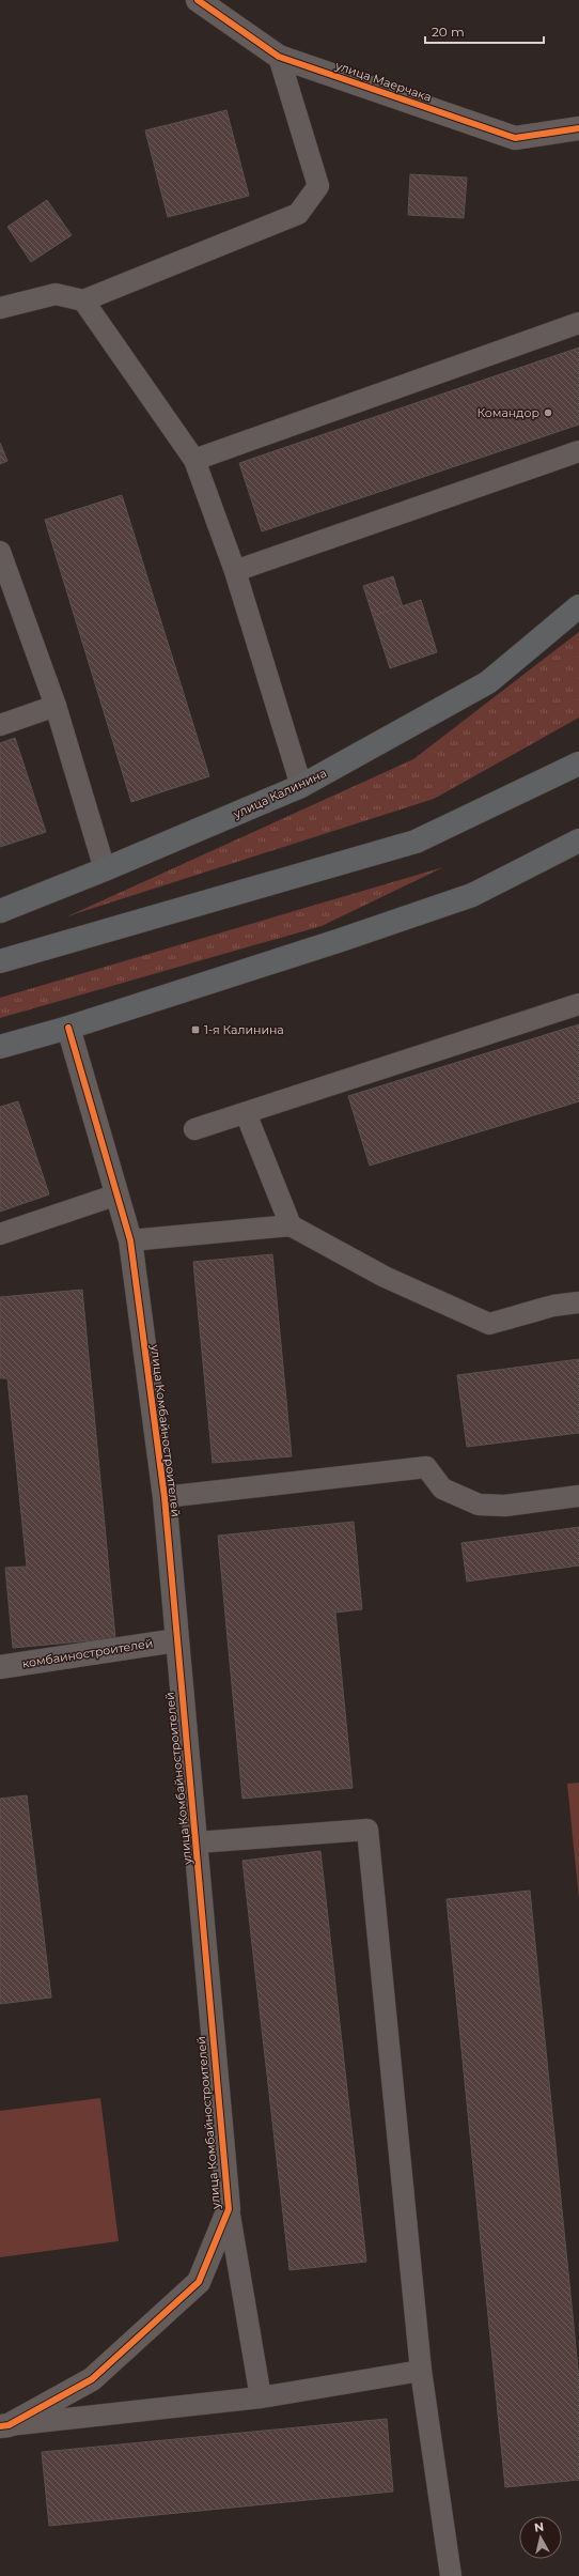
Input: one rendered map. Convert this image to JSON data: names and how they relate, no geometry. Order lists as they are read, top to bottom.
{
  "streets": {
    "main road": ["улица Калинина"],
    "street": ["улица Маерчака", "улица Комбайностроителей", "комбаиностроителей"]
  },
  "crossings": [
    ["улица Комбайностроителей", "комбаиностроителей"]
  ],
  "places": {
    "other": ["Командор"],
    "transit": ["1-я Калинина"]
  },
  "scale_bar": "20 m",
  "north": "top"
}
